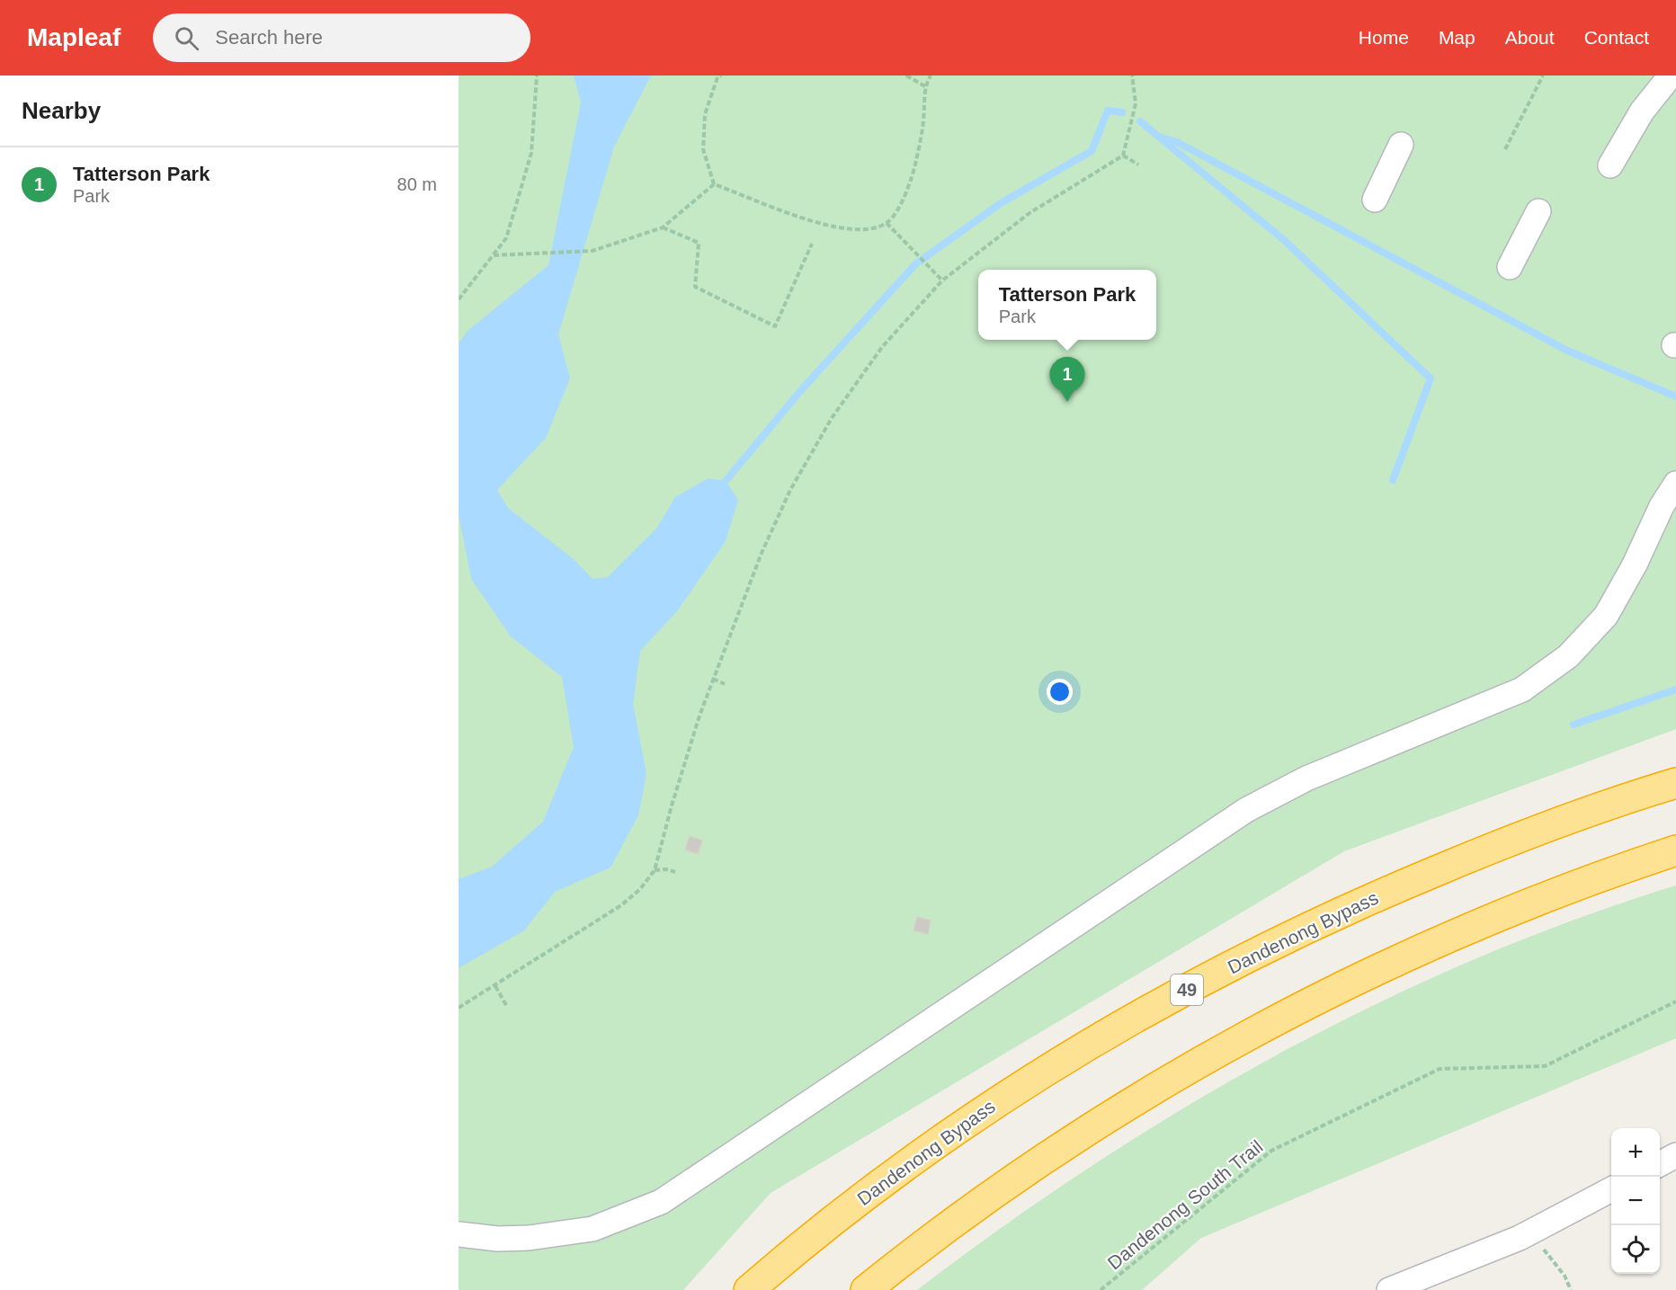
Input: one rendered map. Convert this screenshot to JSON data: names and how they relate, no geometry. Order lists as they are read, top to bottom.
{
  "streets": {
    "highway": ["Dandenong Bypass", "49"],
    "path": ["Dandenong South Trail"]
  },
  "page": {
    "header": "Mapleaf",
    "search": "Search here",
    "nav": [
      "Home",
      "Map",
      "About",
      "Contact"
    ],
    "heading": "Nearby",
    "list": [
      {
        "mark": "1",
        "name": "Tatterson Park",
        "note": "Park",
        "value": "80 m"
      }
    ],
    "popup": ["Tatterson Park", "Park"],
    "pins": "1",
    "map_buttons": ["+", "−"]
  }
}
